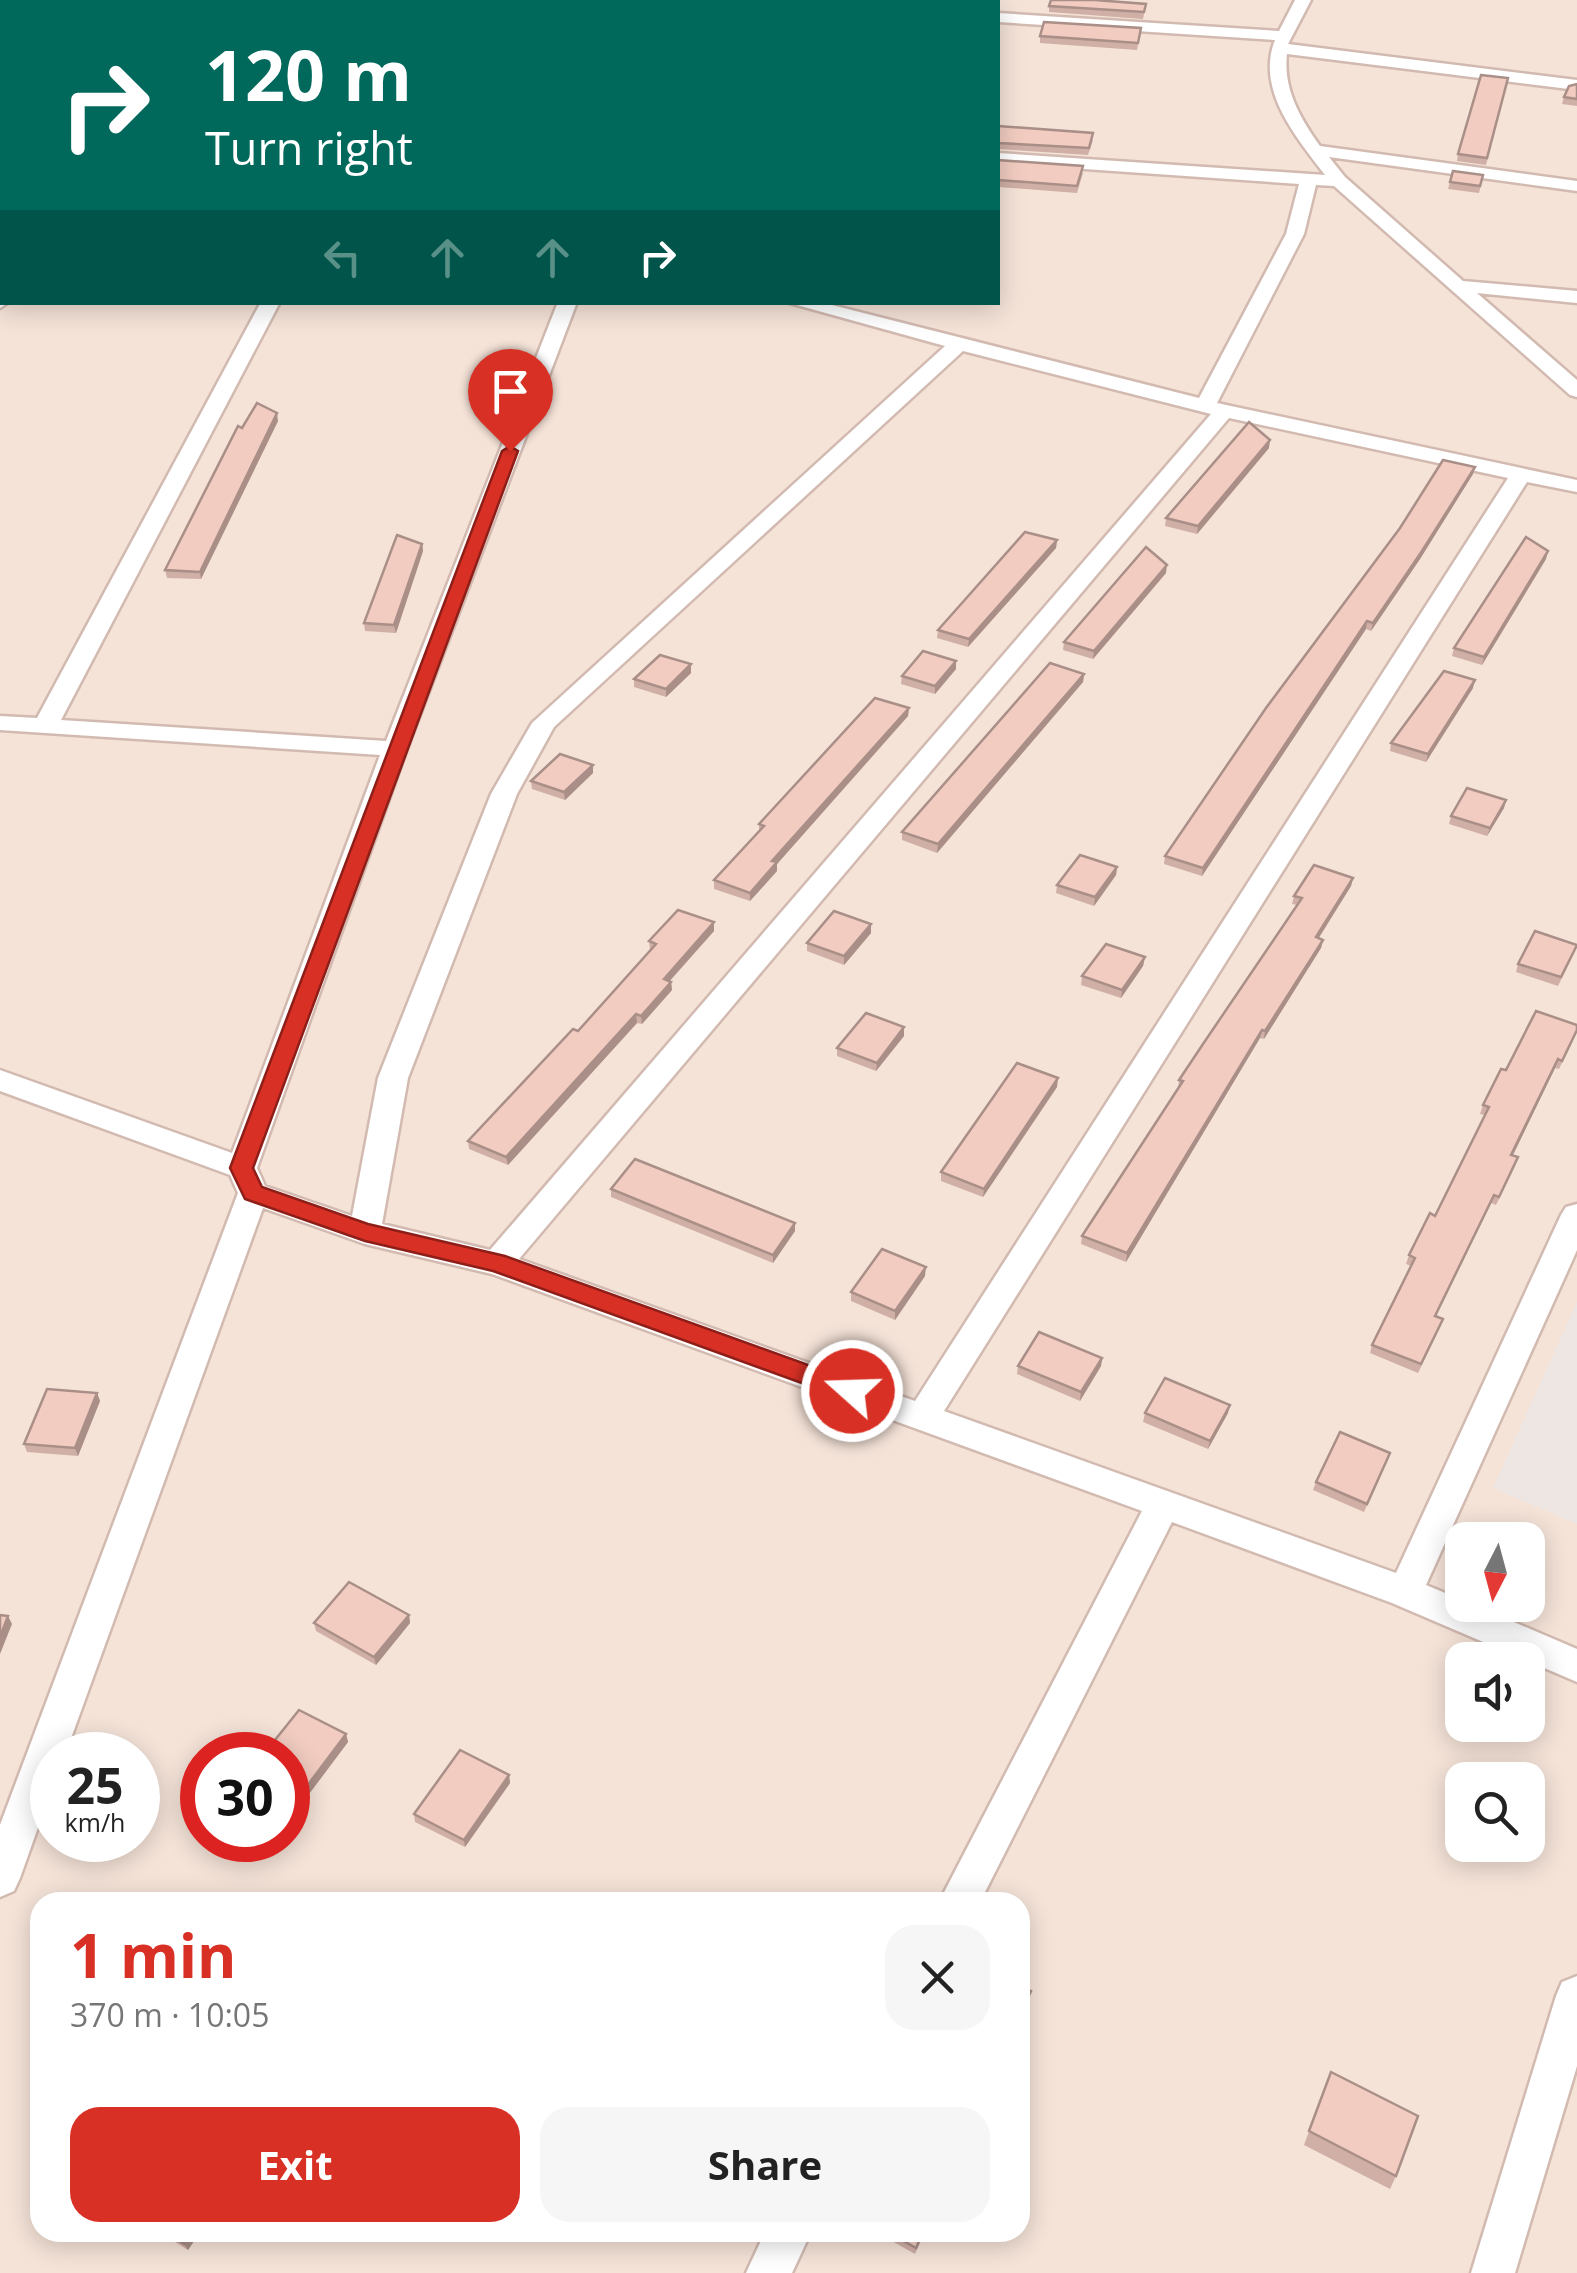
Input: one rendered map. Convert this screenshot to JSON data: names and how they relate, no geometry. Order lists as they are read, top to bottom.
{
  "north": "bottom",
  "page": {
    "turn": ["120 m", "Turn right"],
    "speed": "25 km/h",
    "limit": "30",
    "heading": ["1 min", "370 m · 10:05"],
    "buttons": ["Exit", "Share"]
  }
}
